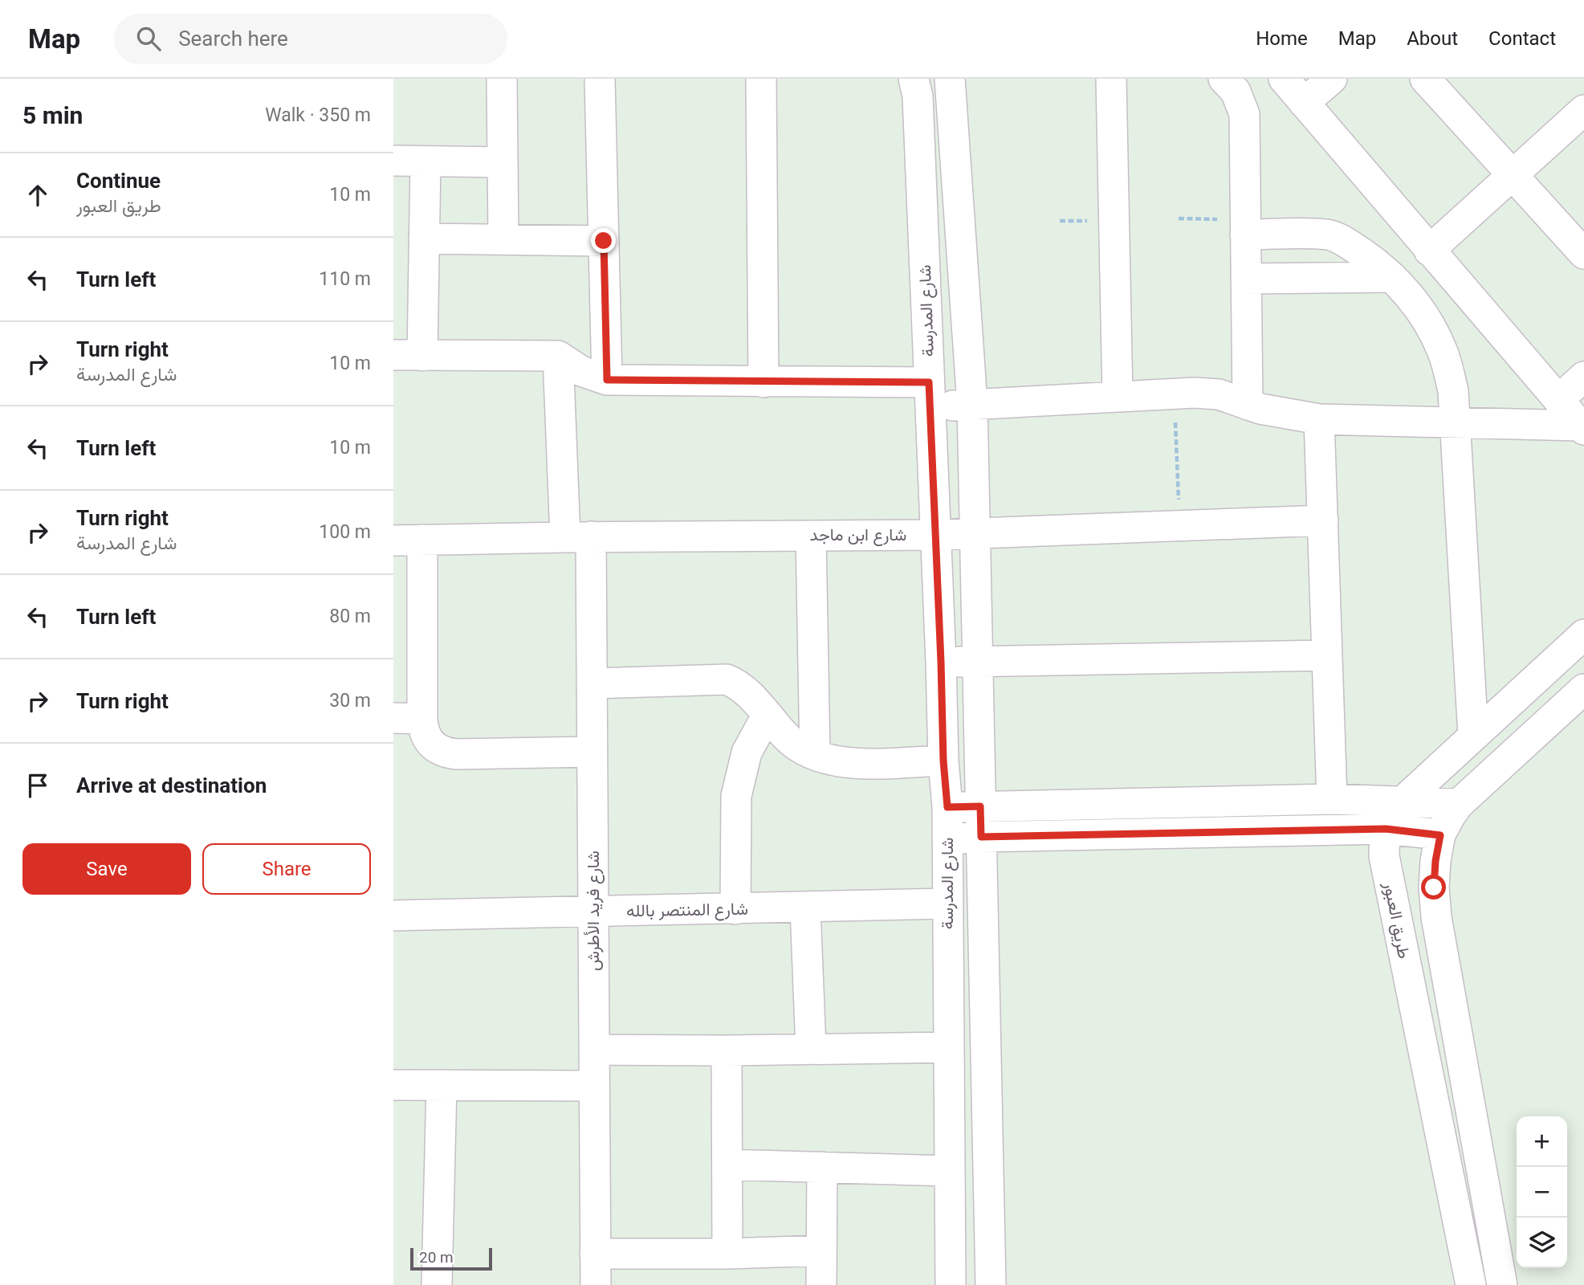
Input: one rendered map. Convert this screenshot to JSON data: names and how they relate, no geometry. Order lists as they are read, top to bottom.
{
  "streets": {
    "street": [
      "شارع المدرسة",
      "شارع ابن ماجد",
      "شارع المنتصر بالله",
      "شارع فريد الأطرش",
      "طريق العبور"
    ]
  },
  "crossings": [
    ["شارع المدرسة", "شارع ابن ماجد"],
    ["شارع المدرسة", "شارع المنتصر بالله"],
    ["شارع ابن ماجد", "شارع فريد الأطرش"],
    ["شارع المنتصر بالله", "شارع فريد الأطرش"]
  ],
  "scale_bar": "20 m",
  "page": {
    "header": "Map",
    "search": "Search here",
    "nav": [
      "Home",
      "Map",
      "About",
      "Contact"
    ],
    "heading": ["5 min", "Walk · 350 m"],
    "list": [
      ["Continue", "طريق العبور", "10 m"],
      ["Turn left", "110 m"],
      ["Turn right", "شارع المدرسة", "10 m"],
      ["Turn left", "10 m"],
      ["Turn right", "شارع المدرسة", "100 m"],
      ["Turn left", "80 m"],
      ["Turn right", "30 m"],
      "Arrive at destination"
    ],
    "buttons": ["Save", "Share"],
    "map_buttons": ["+", "−"],
    "scale": "20 m"
  }
}
